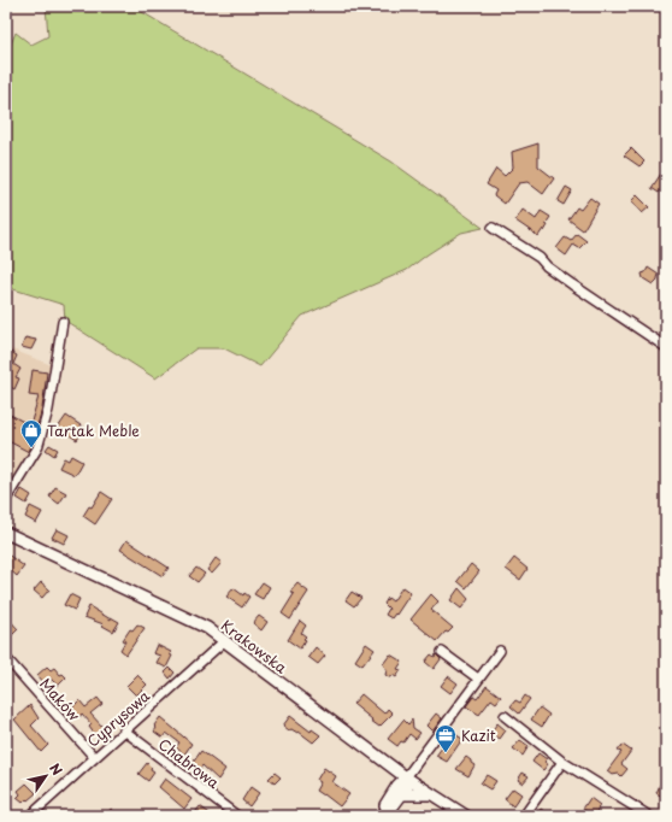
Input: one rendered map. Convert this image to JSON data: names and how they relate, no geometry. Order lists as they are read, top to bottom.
{
  "streets": {
    "street": [
      "Krakowska",
      "Maków",
      "Cyprysowa",
      "Chabrowa"
    ]
  },
  "crossings": [
    ["Krakowska", "Cyprysowa"],
    ["Maków", "Cyprysowa"],
    ["Cyprysowa", "Chabrowa"]
  ],
  "places": {
    "shop": ["Tartak Meble"],
    "office": ["Kazit"]
  },
  "north": "top right"
}
